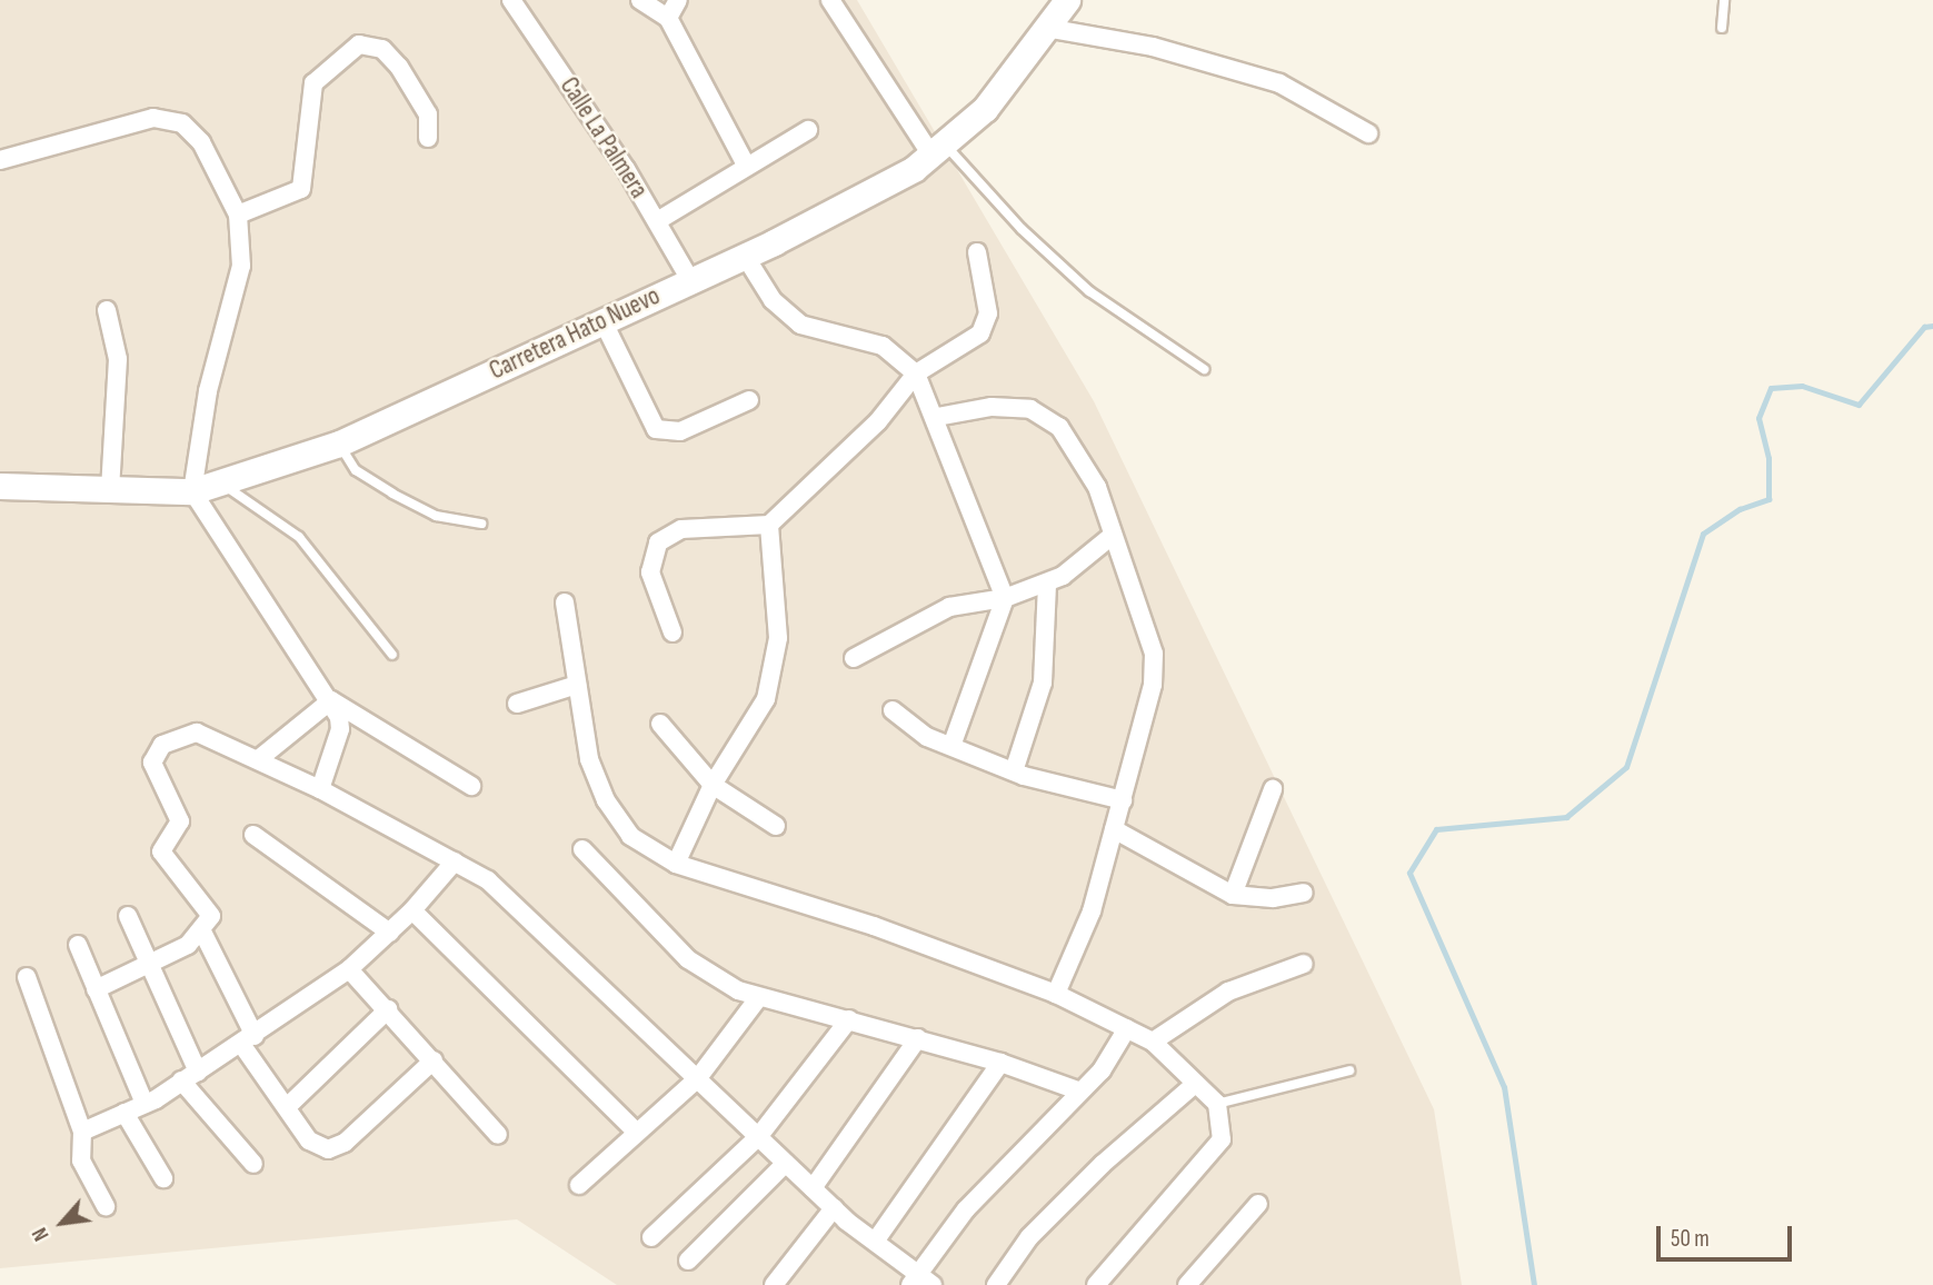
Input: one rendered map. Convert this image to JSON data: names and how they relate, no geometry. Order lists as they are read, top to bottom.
{
  "streets": {
    "main road": ["Carretera Hato Nuevo"],
    "street": ["Calle La Palmera"]
  },
  "crossings": [
    ["Calle La Palmera", "Carretera Hato Nuevo"]
  ],
  "scale_bar": "50 m",
  "north": "bottom left"
}
